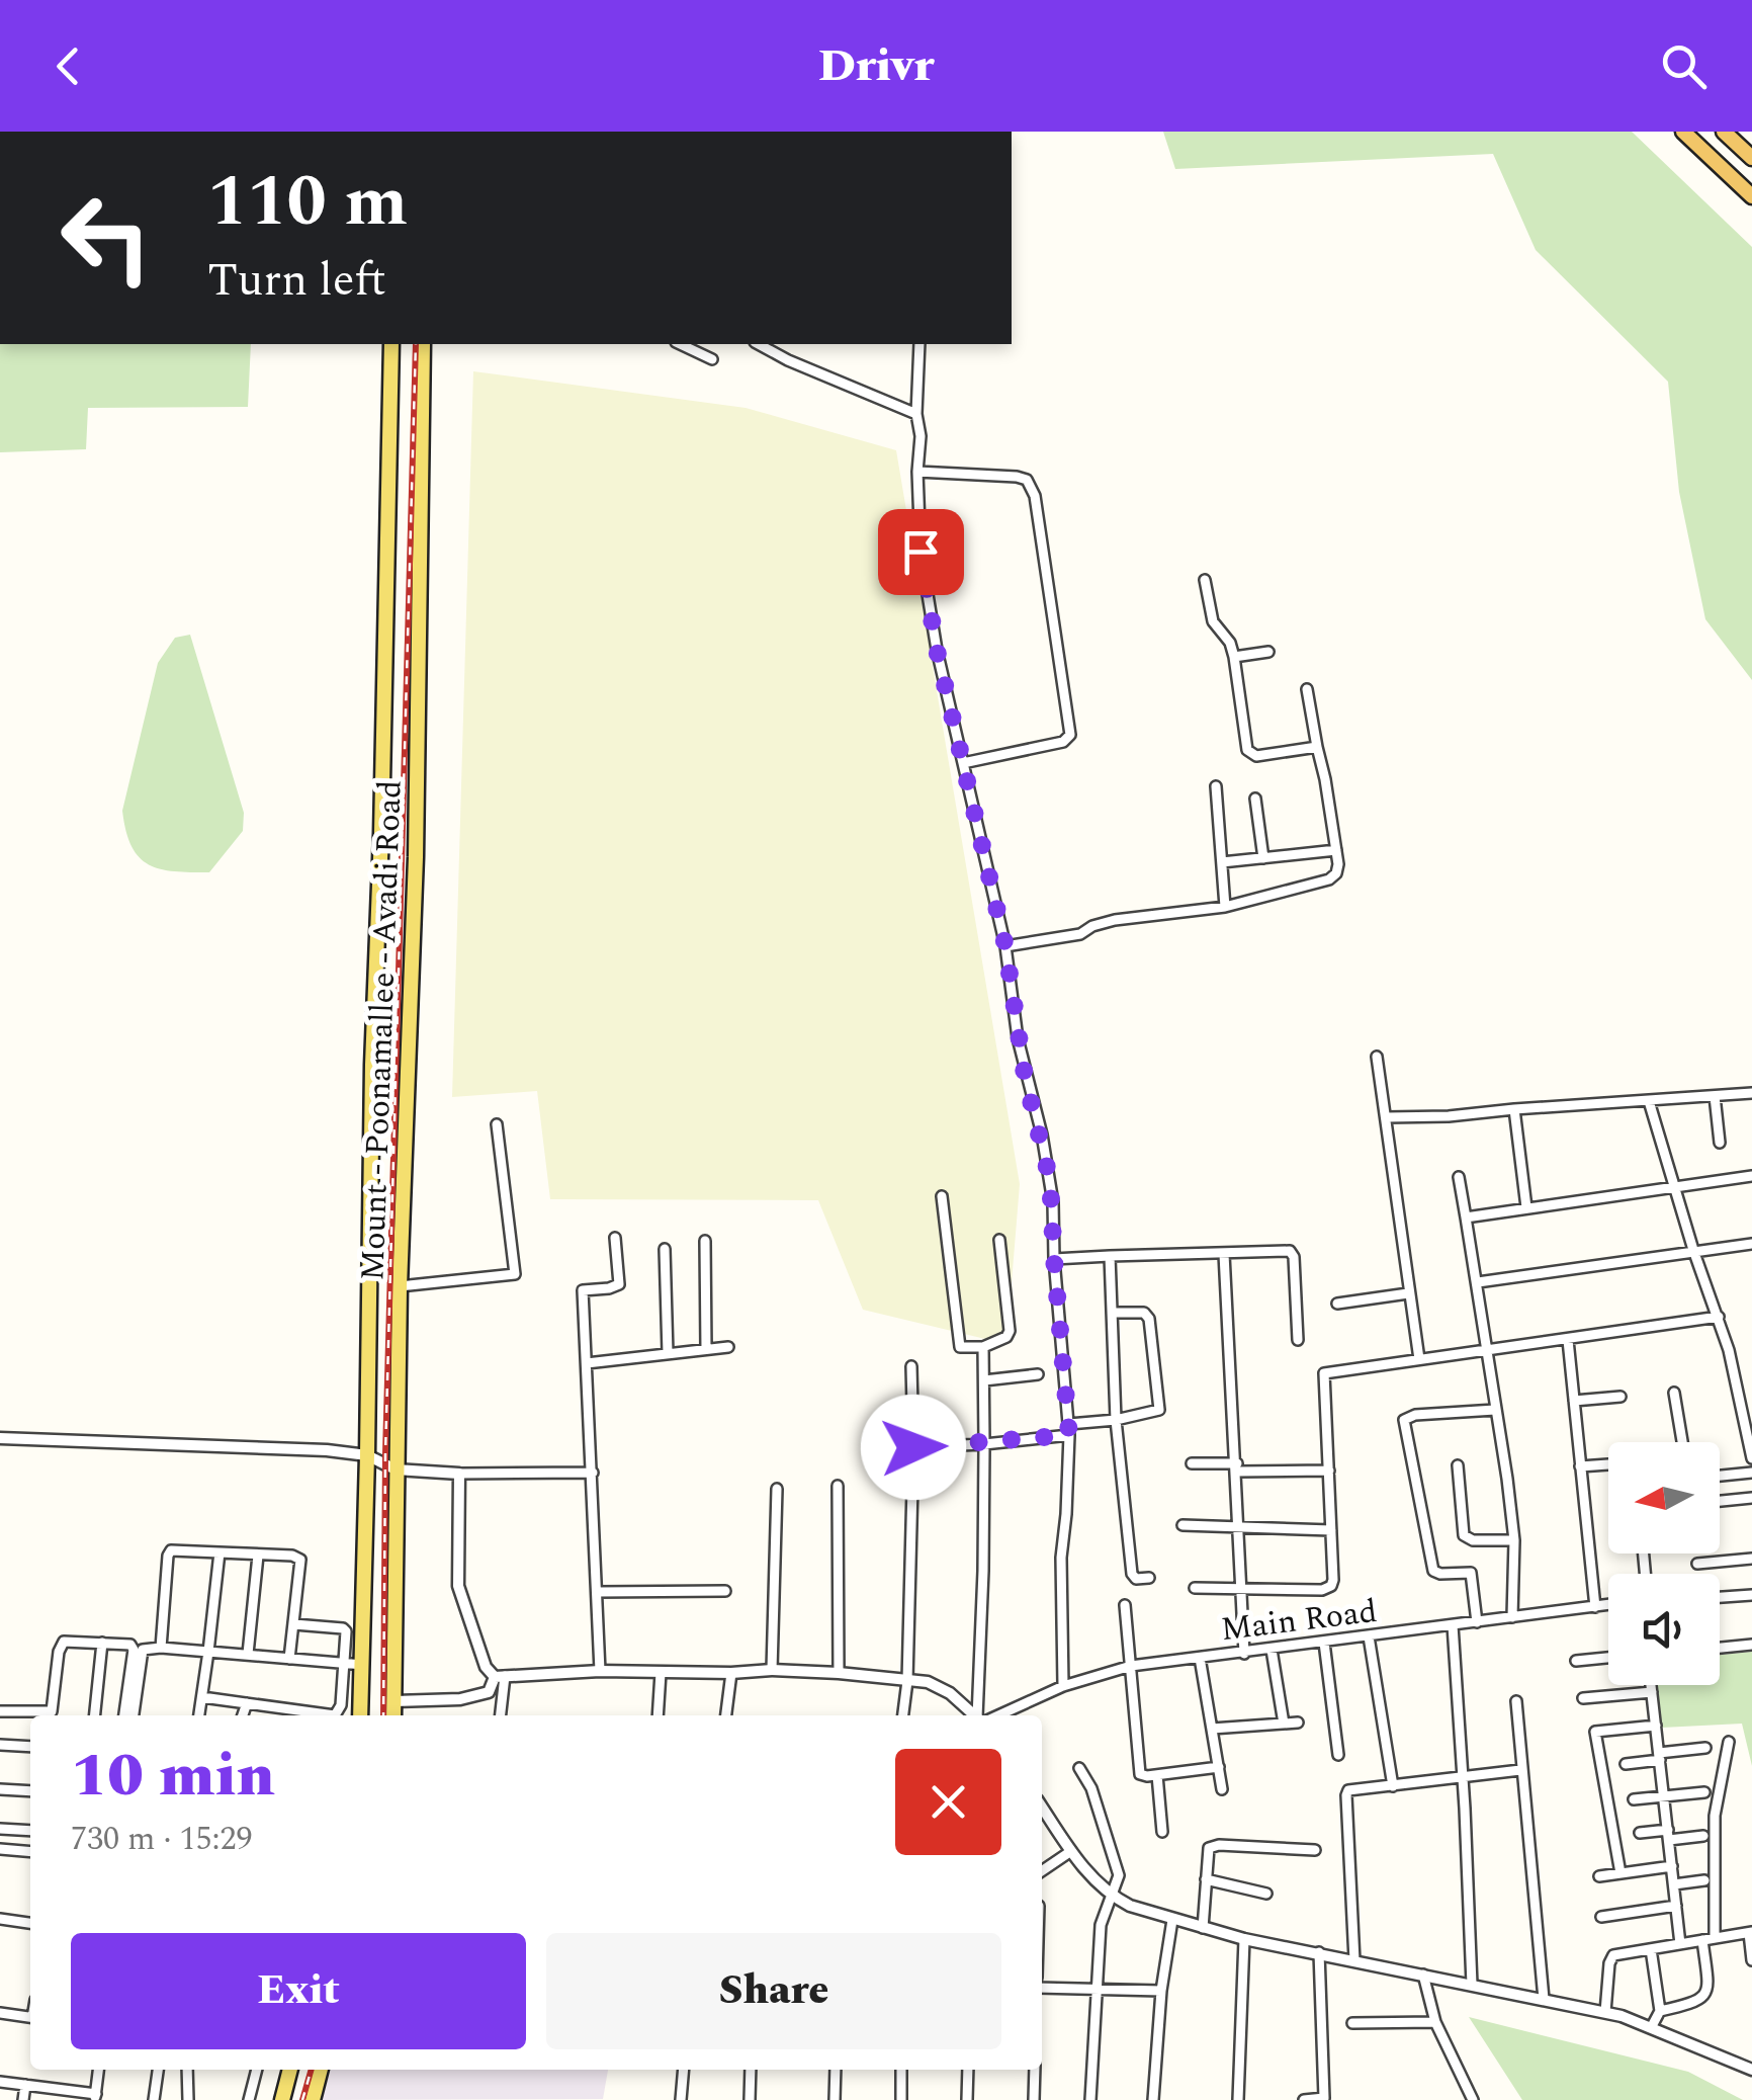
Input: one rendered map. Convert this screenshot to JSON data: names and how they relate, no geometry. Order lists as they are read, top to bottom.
{
  "streets": {
    "main road": ["Mount - Poonamallee - Avadi Road"],
    "street": ["Main Road"]
  },
  "north": "left",
  "page": {
    "header": "Drivr",
    "turn": ["110 m", "Turn left"],
    "heading": ["10 min", "730 m · 15:29"],
    "buttons": ["Exit", "Share"]
  }
}
